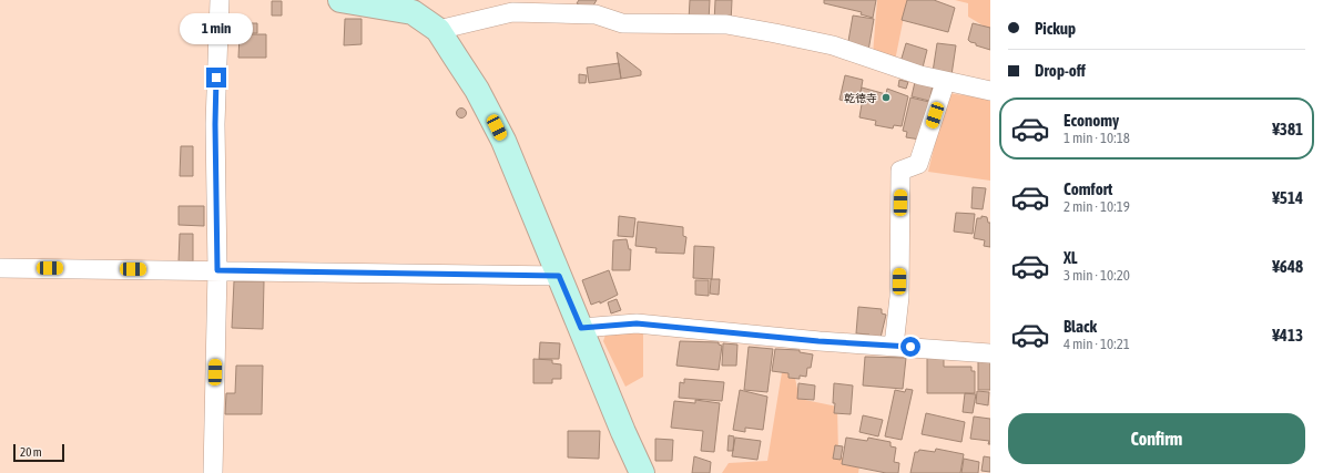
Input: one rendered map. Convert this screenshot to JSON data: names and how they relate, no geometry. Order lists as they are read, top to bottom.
{
  "places": ["乾徳寺"],
  "scale_bar": "20 m",
  "page": {
    "banner": ["Pickup", "Drop-off"],
    "bubble": "1 min",
    "list": [
      {
        "name": "Economy",
        "note": "1 min · 10:18",
        "value": "¥381"
      },
      {
        "name": "Comfort",
        "note": "2 min · 10:19",
        "value": "¥514"
      },
      {
        "name": "XL",
        "note": "3 min · 10:20",
        "value": "¥648"
      },
      {
        "name": "Black",
        "note": "4 min · 10:21",
        "value": "¥413"
      }
    ],
    "buttons": "Confirm",
    "scale": "20 m"
  }
}
